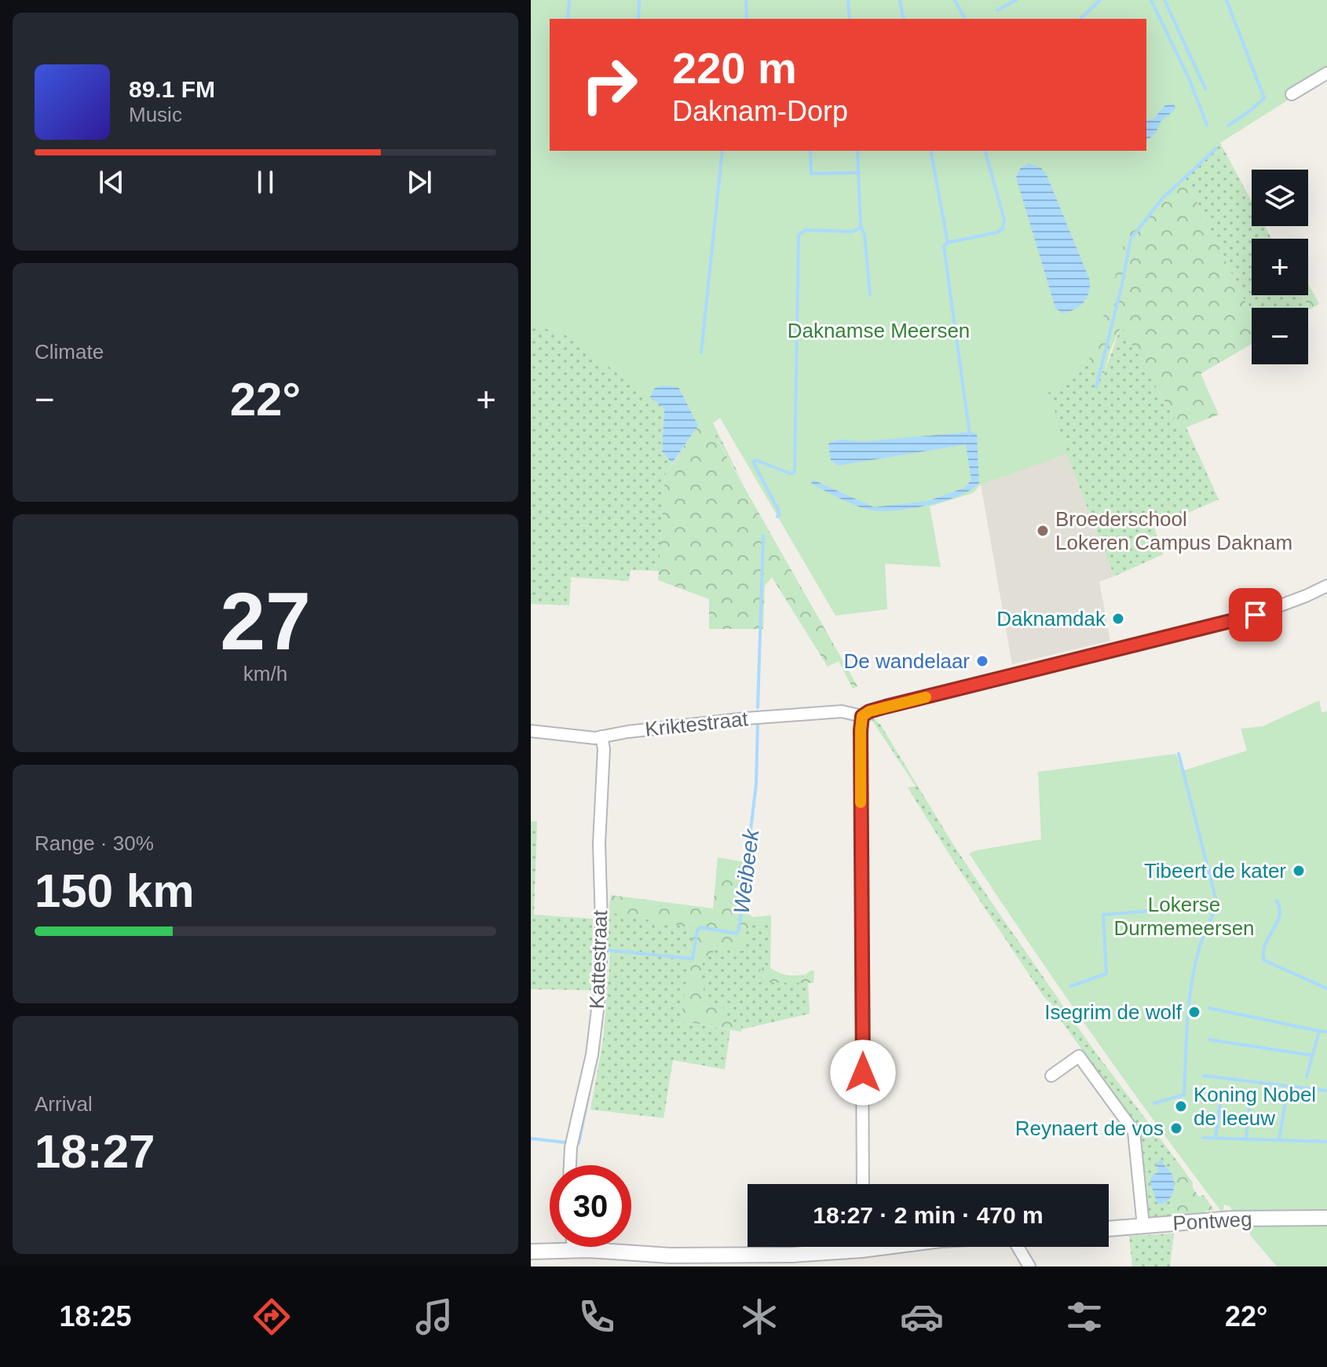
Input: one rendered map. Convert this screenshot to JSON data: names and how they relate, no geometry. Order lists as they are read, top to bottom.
{
  "streets": {
    "street": ["Kriktestraat", "Kattestraat", "Pontweg"]
  },
  "crossings": [
    ["Kriktestraat", "Kattestraat"]
  ],
  "water": ["Weibeek"],
  "parks": ["Daknamse Meersen", "Lokerse Durmemeersen"],
  "places": [
    "Broederschool Lokeren Campus Daknam",
    "Daknamdak",
    "De wandelaar",
    "Tibeert de kater",
    "Isegrim de wolf",
    "Koning Nobel de leeuw",
    "Reynaert de vos"
  ],
  "page": {
    "turn": ["220 m", "Daknam-Dorp"],
    "song": ["89.1 FM", "Music"],
    "map_buttons": ["+", "−"],
    "tile": [
      "Climate",
      ["27", "km/h"],
      ["Range · 30%", "150 km"],
      ["Arrival", "18:27"]
    ],
    "heat": ["−", "22°", "+"],
    "limit": "30",
    "trip": "18:27 · 2 min · 470 m",
    "tabs": ["18:25", "22°"]
  }
}
